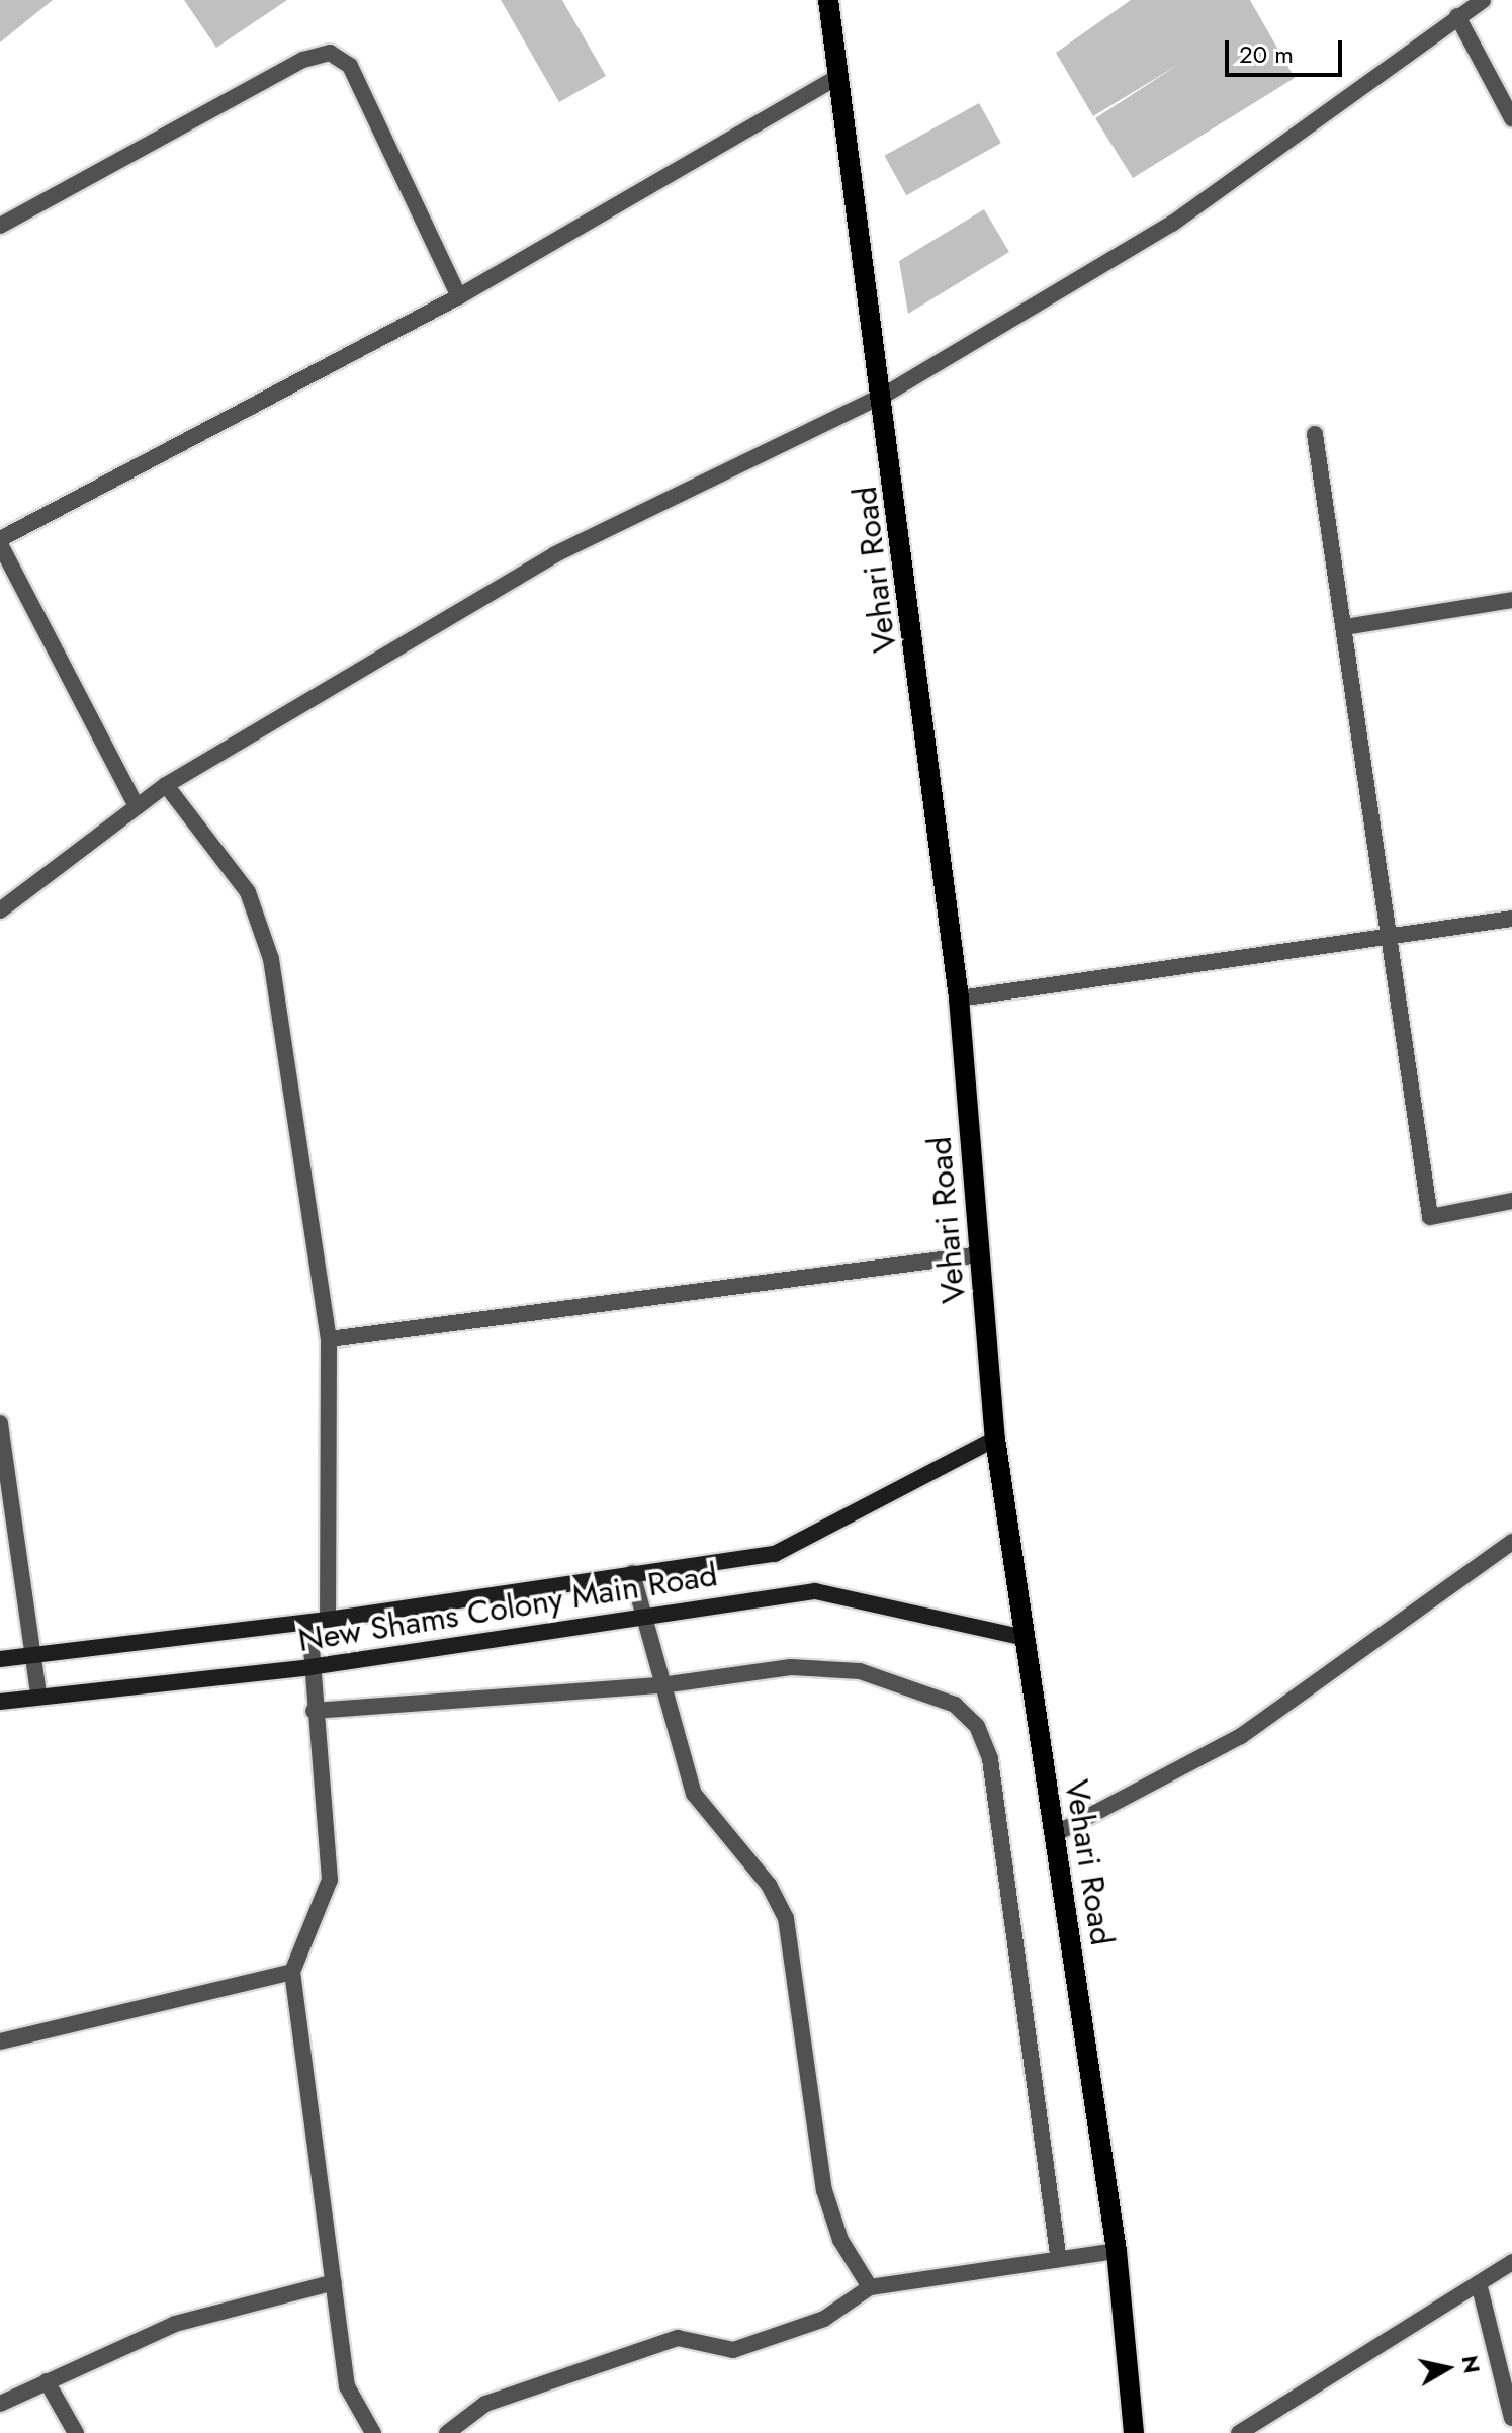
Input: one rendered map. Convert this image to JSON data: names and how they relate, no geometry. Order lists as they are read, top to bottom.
{
  "streets": {
    "main road": ["Vehari Road", "New Shams Colony Main Road"]
  },
  "crossings": [
    ["Vehari Road", "New Shams Colony Main Road"]
  ],
  "scale_bar": "20 m",
  "north": "right"
}
